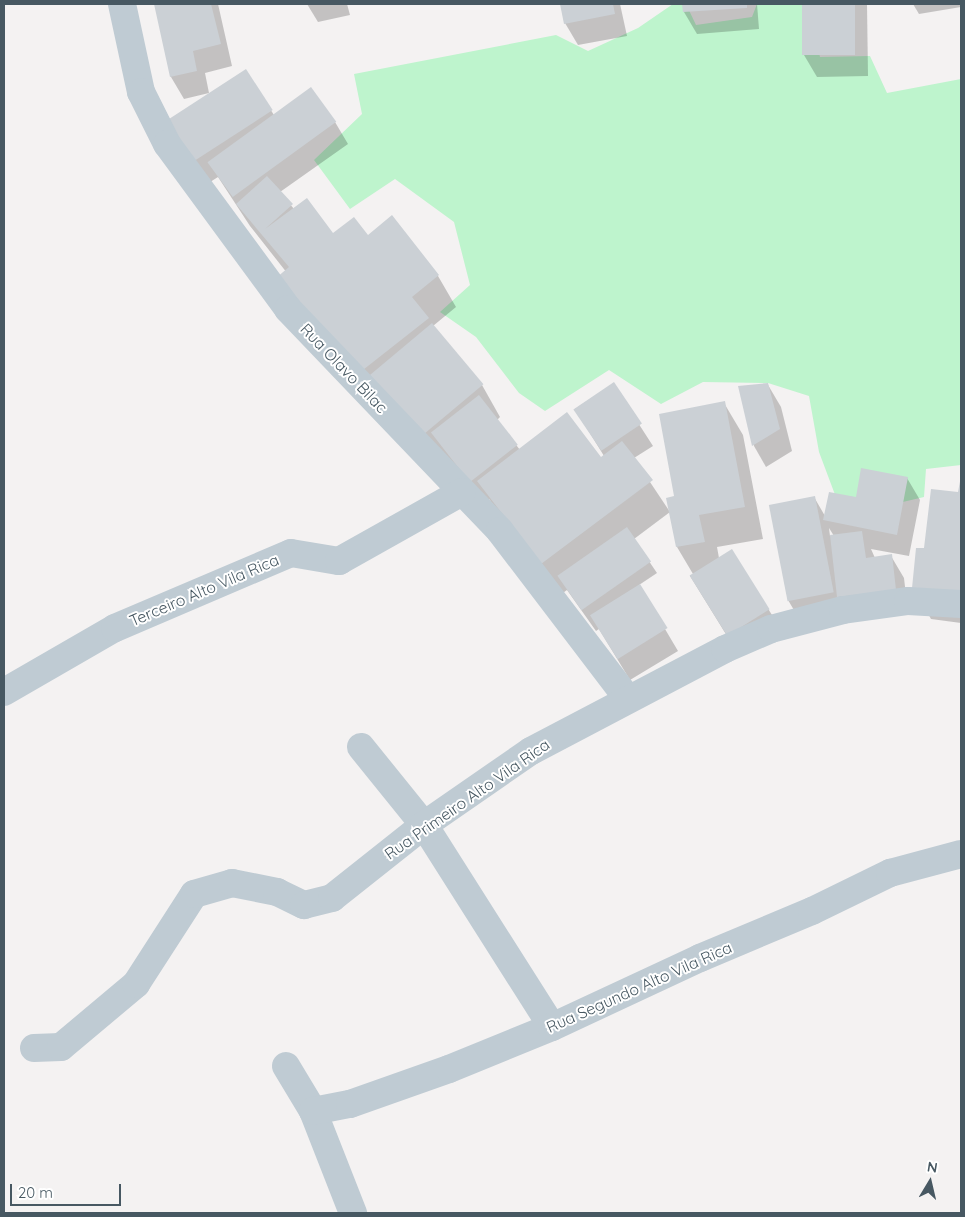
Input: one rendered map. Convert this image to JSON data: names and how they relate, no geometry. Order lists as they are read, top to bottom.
{
  "streets": {
    "street": [
      "Rua Olavo Bilac",
      "Terceiro Alto Vila Rica",
      "Rua Primeiro Alto Vila Rica",
      "Rua Segundo Alto Vila Rica"
    ]
  },
  "crossings": [
    ["Rua Olavo Bilac", "Terceiro Alto Vila Rica"],
    ["Rua Olavo Bilac", "Rua Primeiro Alto Vila Rica"]
  ],
  "scale_bar": "20 m",
  "north": "top"
}
